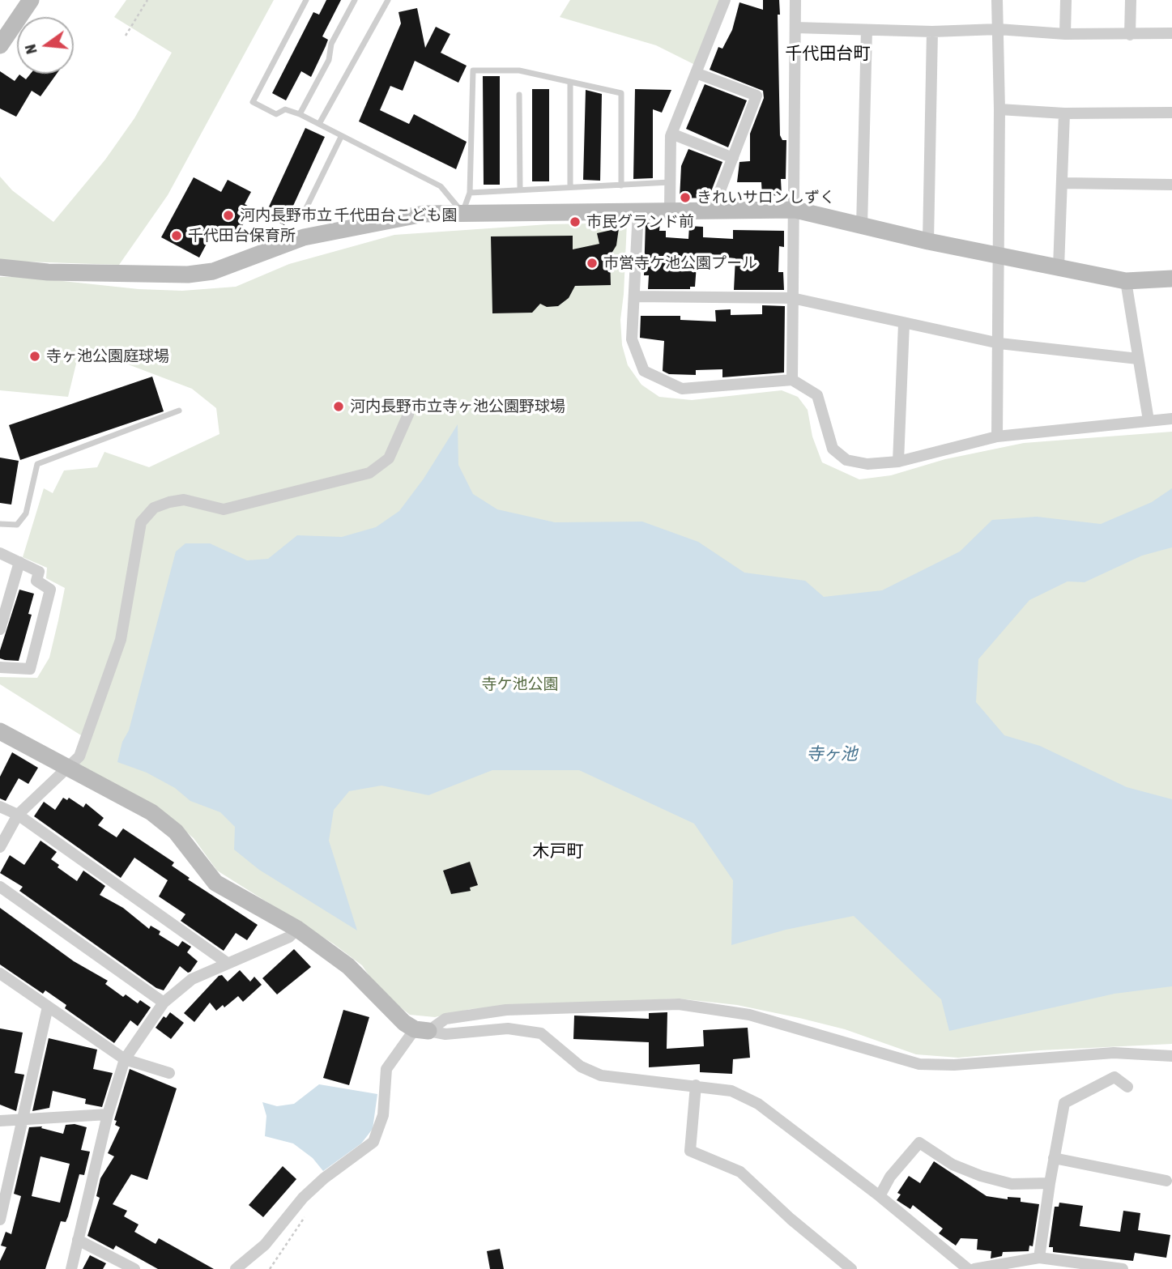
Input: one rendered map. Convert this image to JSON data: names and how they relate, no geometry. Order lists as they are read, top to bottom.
{
  "districts": ["千代田台町", "木戸町"],
  "water": ["寺ヶ池"],
  "parks": ["寺ケ池公園"],
  "places": [
    "きれいサロンしずく",
    "河内長野市立 千代田台こども園",
    "市民グランド前",
    "千代田台保育所",
    "市営寺ケ池公園プール",
    "寺ヶ池公園庭球場",
    "河内長野市立寺ヶ池公園野球場"
  ],
  "north": "left"
}
